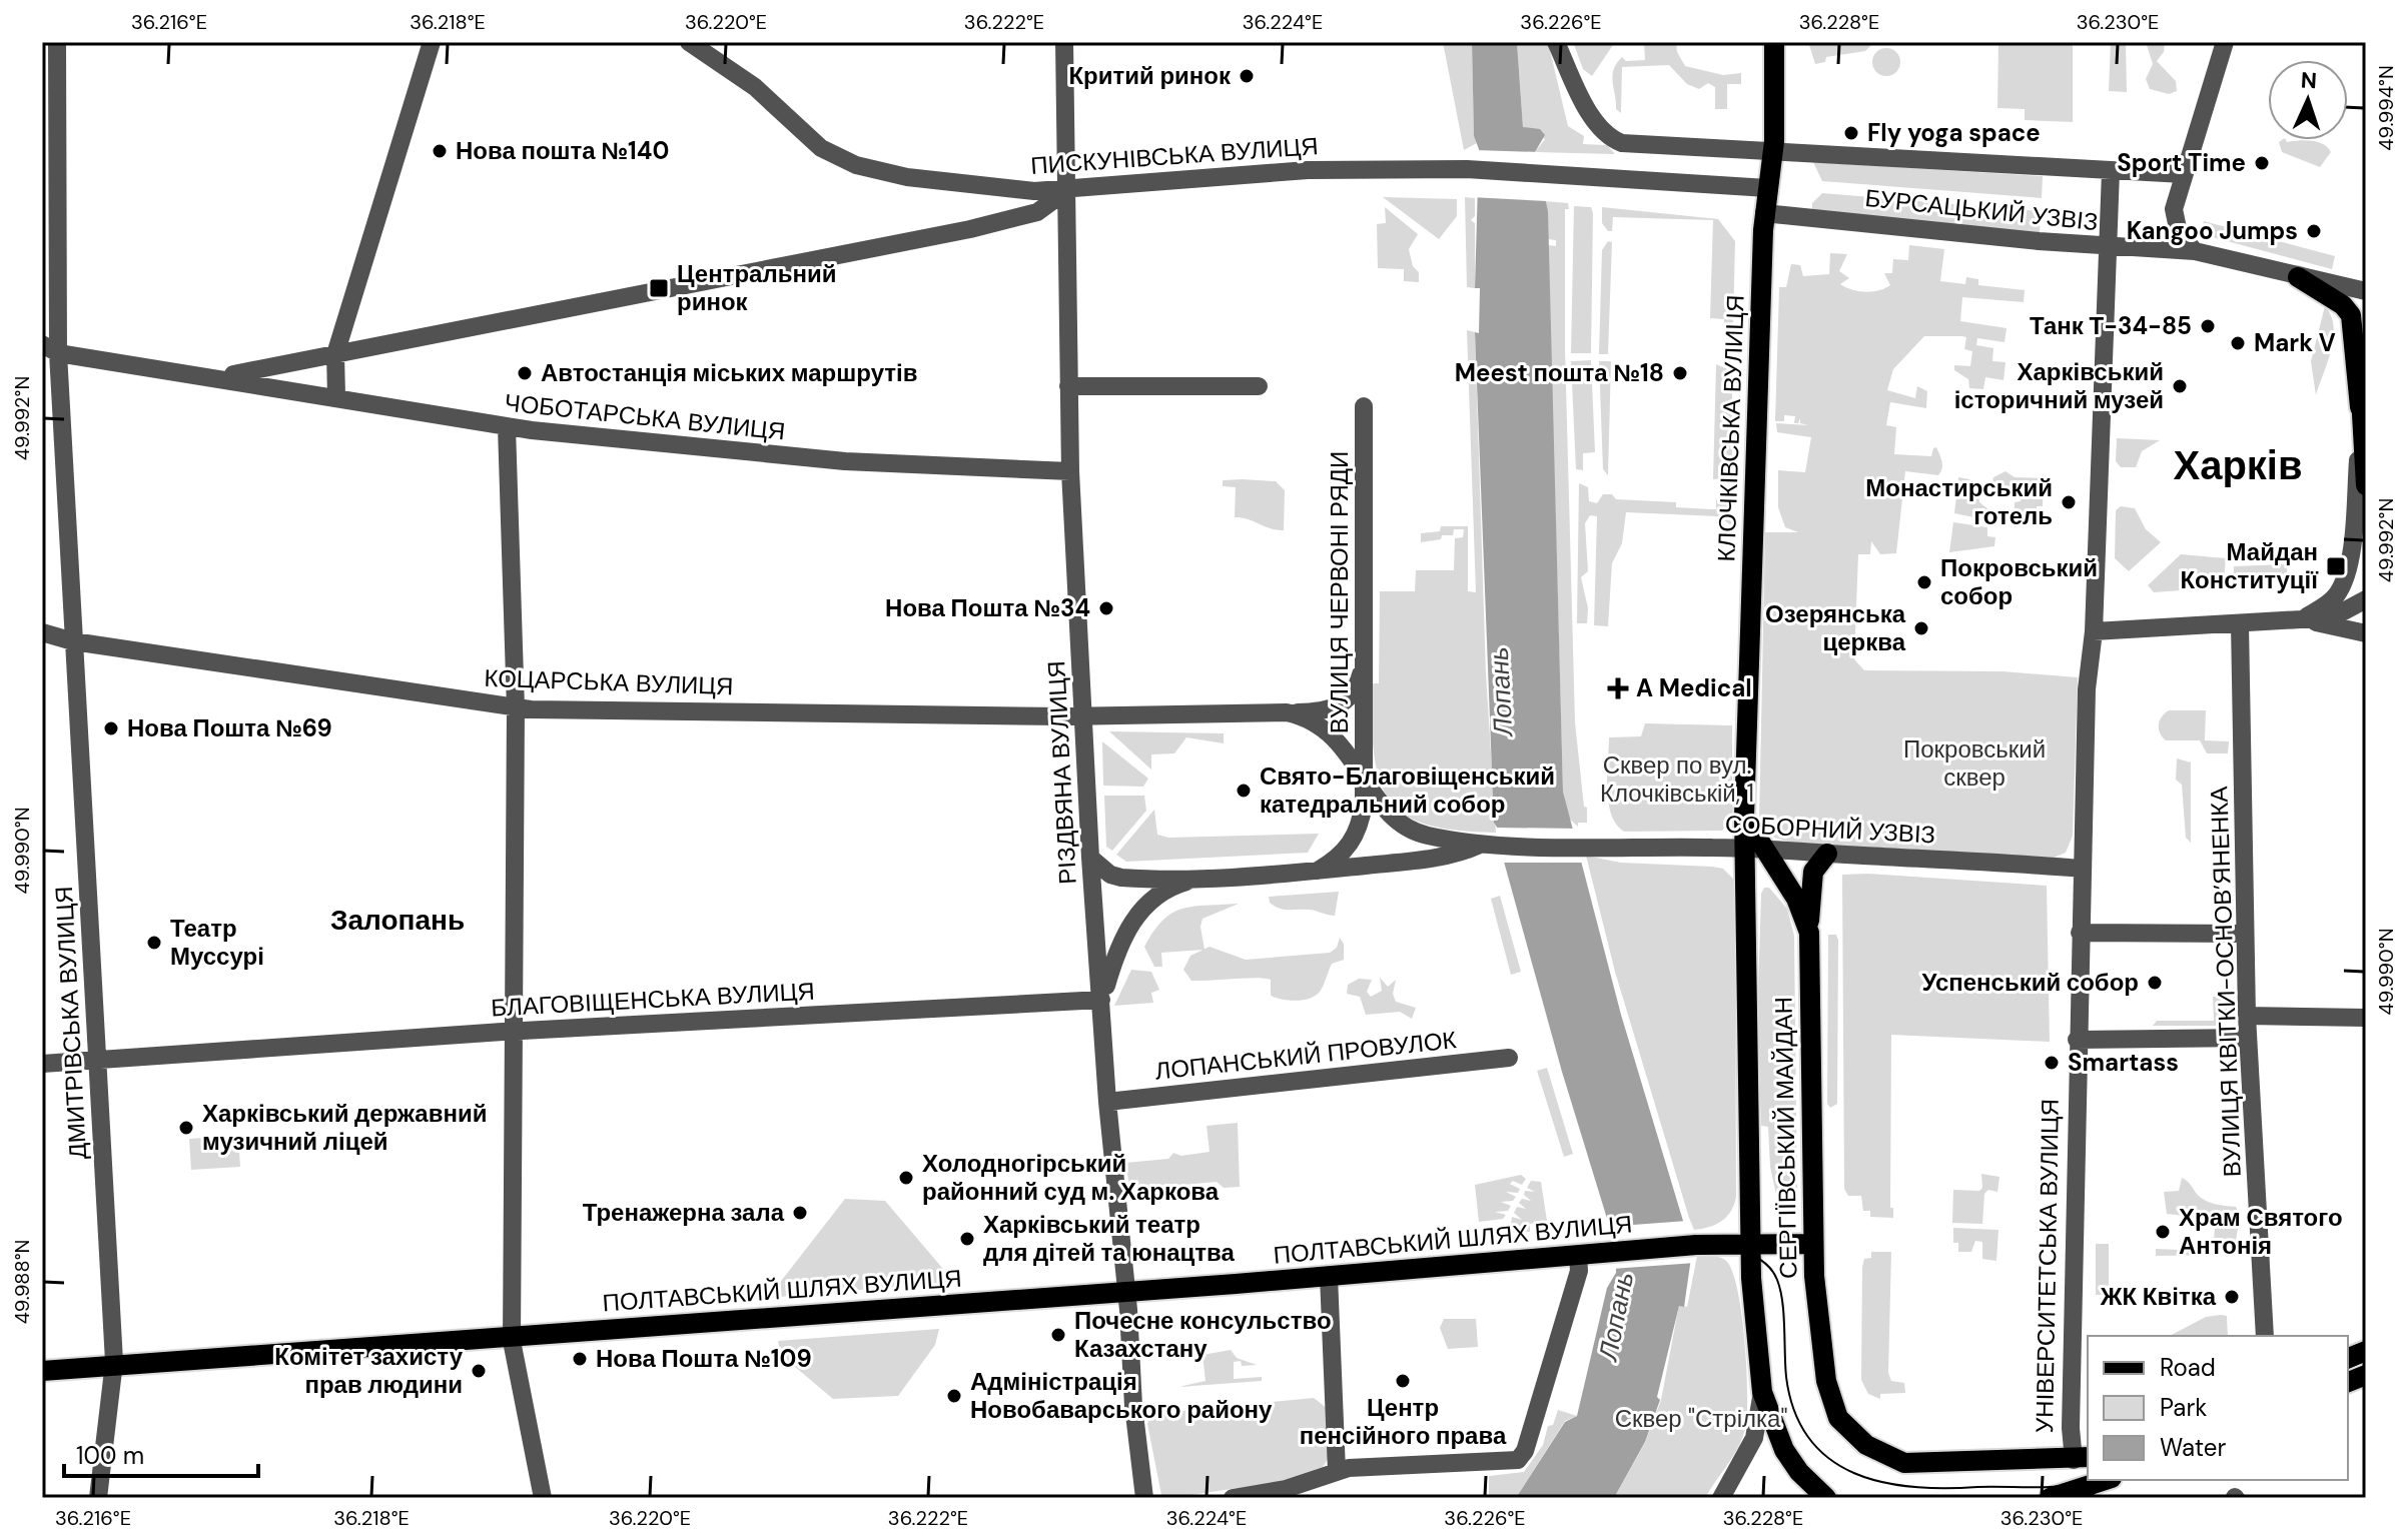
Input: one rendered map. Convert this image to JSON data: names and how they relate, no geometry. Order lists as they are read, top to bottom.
{
  "streets": {
    "main road": [
      "КЛОЧКІВСЬКА ВУЛИЦЯ",
      "СЕРГІЇВСЬКИЙ МАЙДАН",
      "ПОЛТАВСЬКИЙ ШЛЯХ ВУЛИЦЯ",
      "УНІВЕРСИТЕТСЬКА ВУЛИЦЯ"
    ],
    "street": [
      "ПИСКУНІВСЬКА ВУЛИЦЯ",
      "БУРСАЦЬКИЙ УЗВІЗ",
      "ЧОБОТАРСЬКА ВУЛИЦЯ",
      "ВУЛИЦЯ ЧЕРВОНІ РЯДИ",
      "КОЦАРСЬКА ВУЛИЦЯ",
      "РІЗДВЯНА ВУЛИЦЯ",
      "СОБОРНИЙ УЗВІЗ",
      "ВУЛИЦЯ КВІТКИ-ОСНОВ’ЯНЕНКА",
      "БЛАГОВІЩЕНСЬКА ВУЛИЦЯ",
      "ДМИТРІВСЬКА ВУЛИЦЯ",
      "ЛОПАНСЬКИЙ ПРОВУЛОК"
    ]
  },
  "crossings": [
    ["ПИСКУНІВСЬКА ВУЛИЦЯ", "ЧОБОТАРСЬКА ВУЛИЦЯ"],
    ["ПИСКУНІВСЬКА ВУЛИЦЯ", "КЛОЧКІВСЬКА ВУЛИЦЯ"],
    ["ПИСКУНІВСЬКА ВУЛИЦЯ", "РІЗДВЯНА ВУЛИЦЯ"],
    ["БУРСАЦЬКИЙ УЗВІЗ", "КЛОЧКІВСЬКА ВУЛИЦЯ"],
    ["БУРСАЦЬКИЙ УЗВІЗ", "УНІВЕРСИТЕТСЬКА ВУЛИЦЯ"],
    ["ЧОБОТАРСЬКА ВУЛИЦЯ", "РІЗДВЯНА ВУЛИЦЯ"],
    ["ЧОБОТАРСЬКА ВУЛИЦЯ", "ДМИТРІВСЬКА ВУЛИЦЯ"],
    ["КЛОЧКІВСЬКА ВУЛИЦЯ", "СОБОРНИЙ УЗВІЗ"],
    ["КЛОЧКІВСЬКА ВУЛИЦЯ", "СЕРГІЇВСЬКИЙ МАЙДАН"],
    ["ВУЛИЦЯ ЧЕРВОНІ РЯДИ", "КОЦАРСЬКА ВУЛИЦЯ"],
    ["КОЦАРСЬКА ВУЛИЦЯ", "РІЗДВЯНА ВУЛИЦЯ"],
    ["КОЦАРСЬКА ВУЛИЦЯ", "ДМИТРІВСЬКА ВУЛИЦЯ"],
    ["РІЗДВЯНА ВУЛИЦЯ", "БЛАГОВІЩЕНСЬКА ВУЛИЦЯ"],
    ["РІЗДВЯНА ВУЛИЦЯ", "ЛОПАНСЬКИЙ ПРОВУЛОК"],
    ["РІЗДВЯНА ВУЛИЦЯ", "ПОЛТАВСЬКИЙ ШЛЯХ ВУЛИЦЯ"],
    ["СОБОРНИЙ УЗВІЗ", "СЕРГІЇВСЬКИЙ МАЙДАН"],
    ["СОБОРНИЙ УЗВІЗ", "УНІВЕРСИТЕТСЬКА ВУЛИЦЯ"],
    ["БЛАГОВІЩЕНСЬКА ВУЛИЦЯ", "ДМИТРІВСЬКА ВУЛИЦЯ"],
    ["ДМИТРІВСЬКА ВУЛИЦЯ", "ПОЛТАВСЬКИЙ ШЛЯХ ВУЛИЦЯ"],
    ["СЕРГІЇВСЬКИЙ МАЙДАН", "ПОЛТАВСЬКИЙ ШЛЯХ ВУЛИЦЯ"],
    ["СЕРГІЇВСЬКИЙ МАЙДАН", "УНІВЕРСИТЕТСЬКА ВУЛИЦЯ"]
  ],
  "districts": ["Харків", "Залопань"],
  "water": ["Лопань"],
  "parks": ["Покровський сквер", "Сквер по вул. Клочківській, 1", "Сквер \"Стрілка\""],
  "places": {
    "other": [
      "Критий ринок",
      "Fly yoga space",
      "Нова пошта №140",
      "Sport Time",
      "Kangoo Jumps",
      "Танк Т-34-85",
      "Mark V",
      "Автостанція міських маршрутів",
      "Meest пошта №18",
      "Харківський історичний музей",
      "Монастирський готель",
      "Покровський собор",
      "Нова Пошта №34",
      "Озерянська церква",
      "Нова Пошта №69",
      "Свято-Благовіщенський катедральний собор",
      "Театр Муссурі",
      "Успенський собор",
      "Smartass",
      "Харківський державний музичний ліцей",
      "Холодногірський районний суд м. Харкова",
      "Тренажерна зала",
      "Храм Святого Антонія",
      "Харківський театр для дітей та юнацтва",
      "ЖК Квітка",
      "Почесне консульство Казахстану",
      "Нова Пошта №109",
      "Комітет захисту прав людини",
      "Центр пенсійного права",
      "Адміністрація Новобаварського району"
    ],
    "transit": ["Центральний ринок", "Майдан Конституції"],
    "health": ["A Medical"]
  },
  "legend": ["Road", "Park", "Water"],
  "scale_bar": "100 m",
  "north": "top",
  "coordinates": [
    "36.216°E",
    "36.218°E",
    "36.220°E",
    "36.222°E",
    "36.224°E",
    "36.226°E",
    "36.228°E",
    "36.230°E",
    "49.994°N",
    "49.992°N",
    "49.990°N",
    "49.988°N"
  ]
}
